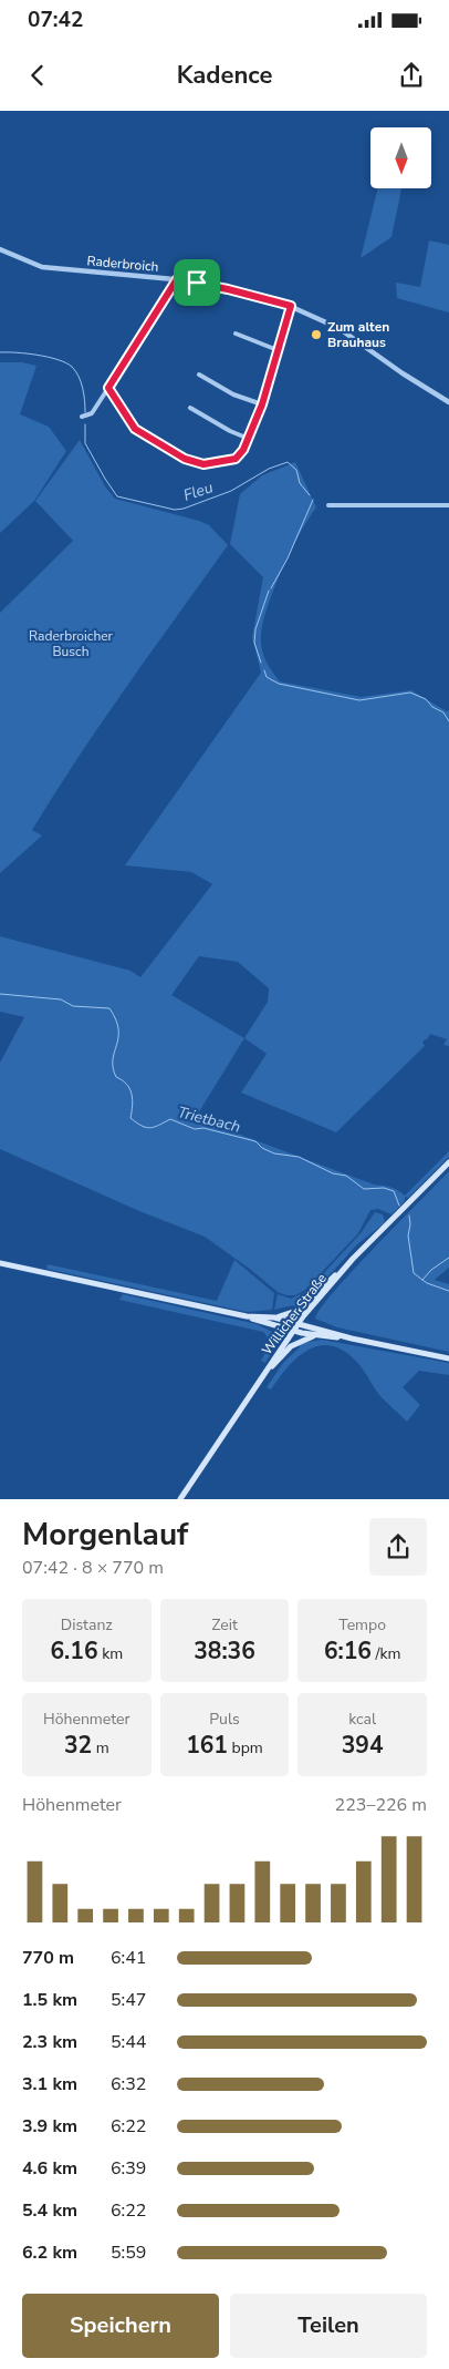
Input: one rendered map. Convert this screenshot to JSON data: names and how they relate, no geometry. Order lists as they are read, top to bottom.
{
  "streets": {
    "main road": ["Willicher Straße"],
    "street": ["Raderbroich"]
  },
  "water": ["Fleu", "Trietbach"],
  "parks": ["Raderbroicher Busch"],
  "places": ["Zum alten Brauhaus"],
  "north": "bottom",
  "page": {
    "status": "07:42",
    "header": "Kadence",
    "heading": ["Morgenlauf", "07:42 · 8 × 770 m"],
    "stats": [
      ["Distanz", "6.16 km"],
      ["Zeit", "38:36"],
      ["Tempo", "6:16 /km"],
      ["Höhenmeter", "32 m"],
      ["Puls", "161 bpm"],
      ["kcal", "394"]
    ],
    "chart": ["Höhenmeter", "223–226 m"],
    "list": [
      {
        "name": "770 m",
        "note": "6:41"
      },
      {
        "name": "1.5 km",
        "note": "5:47"
      },
      {
        "name": "2.3 km",
        "note": "5:44"
      },
      {
        "name": "3.1 km",
        "note": "6:32"
      },
      {
        "name": "3.9 km",
        "note": "6:22"
      },
      {
        "name": "4.6 km",
        "note": "6:39"
      },
      {
        "name": "5.4 km",
        "note": "6:22"
      },
      {
        "name": "6.2 km",
        "note": "5:59"
      }
    ],
    "buttons": ["Speichern", "Teilen"]
  }
}
